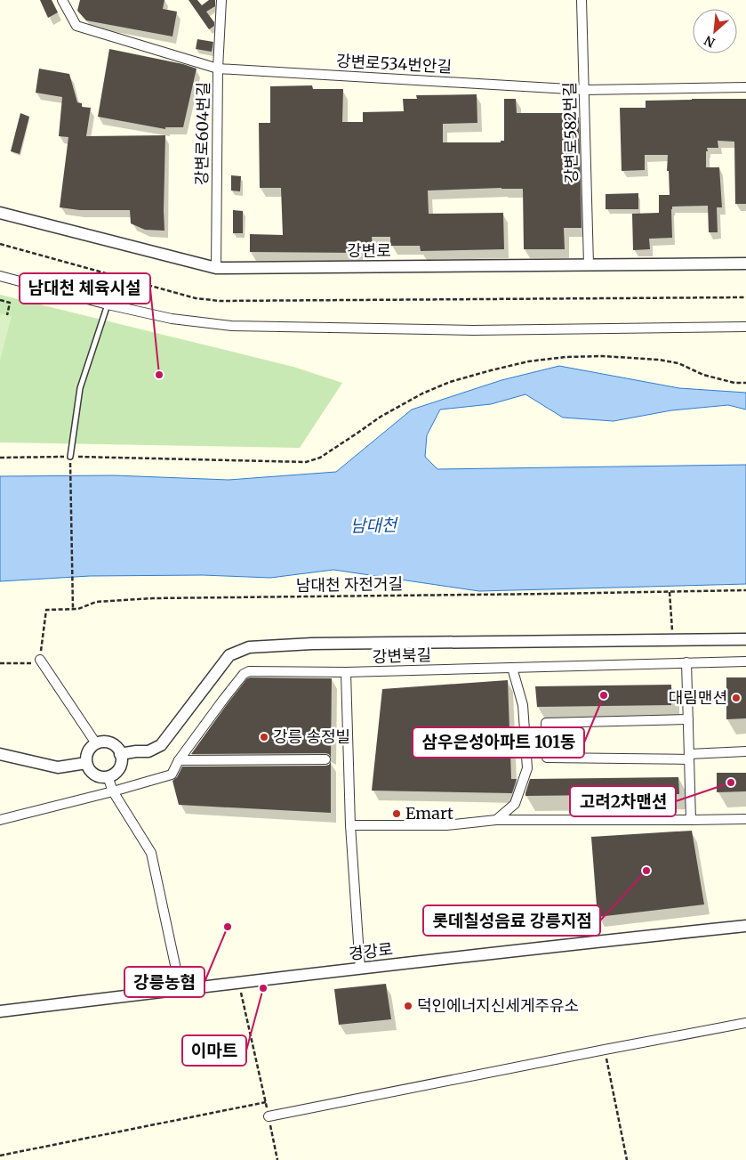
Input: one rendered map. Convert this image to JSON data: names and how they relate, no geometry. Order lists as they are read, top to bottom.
{
  "streets": {
    "street": [
      "강변로534번안길",
      "강변로582번길",
      "강변로604번길",
      "강변로",
      "강변북길",
      "경강로"
    ],
    "path": ["남대천 자전거길"]
  },
  "crossings": [
    ["강변로534번안길", "강변로582번길"],
    ["강변로534번안길", "강변로604번길"],
    ["강변로582번길", "강변로"],
    ["강변로604번길", "강변로"]
  ],
  "water": ["남대천"],
  "places": [
    "남대천 체육시설",
    "삼우은성아파트 101동",
    "대림맨션",
    "강릉 송정빌",
    "고려2차맨션",
    "Emart",
    "롯데칠성음료 강릉지점",
    "강릉농협",
    "이마트",
    "덕인에너지신세게주유소"
  ],
  "north": "bottom left"
}
